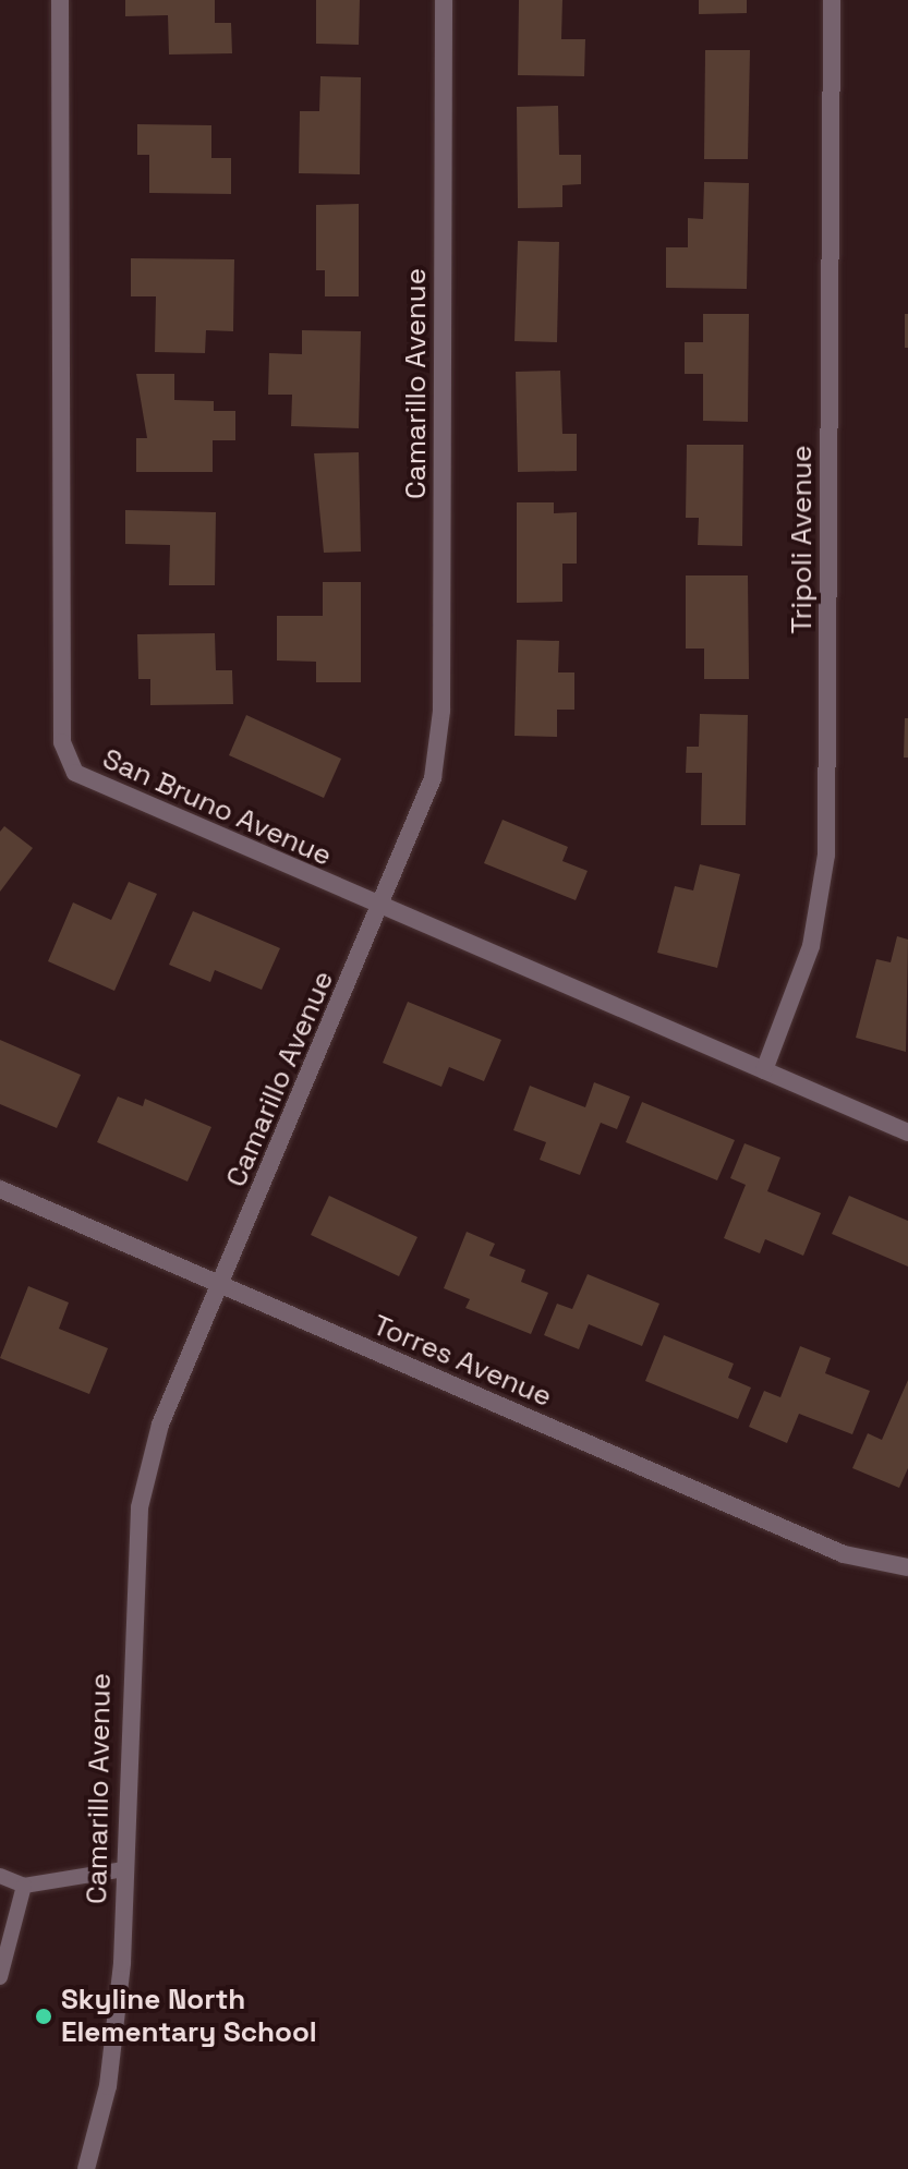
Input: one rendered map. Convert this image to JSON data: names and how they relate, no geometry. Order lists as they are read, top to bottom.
{
  "streets": {
    "street": [
      "Camarillo Avenue",
      "Tripoli Avenue",
      "San Bruno Avenue",
      "Torres Avenue"
    ]
  },
  "crossings": [
    ["Camarillo Avenue", "San Bruno Avenue"],
    ["Camarillo Avenue", "Torres Avenue"],
    ["Tripoli Avenue", "San Bruno Avenue"]
  ],
  "places": ["Skyline North Elementary School"]
}
